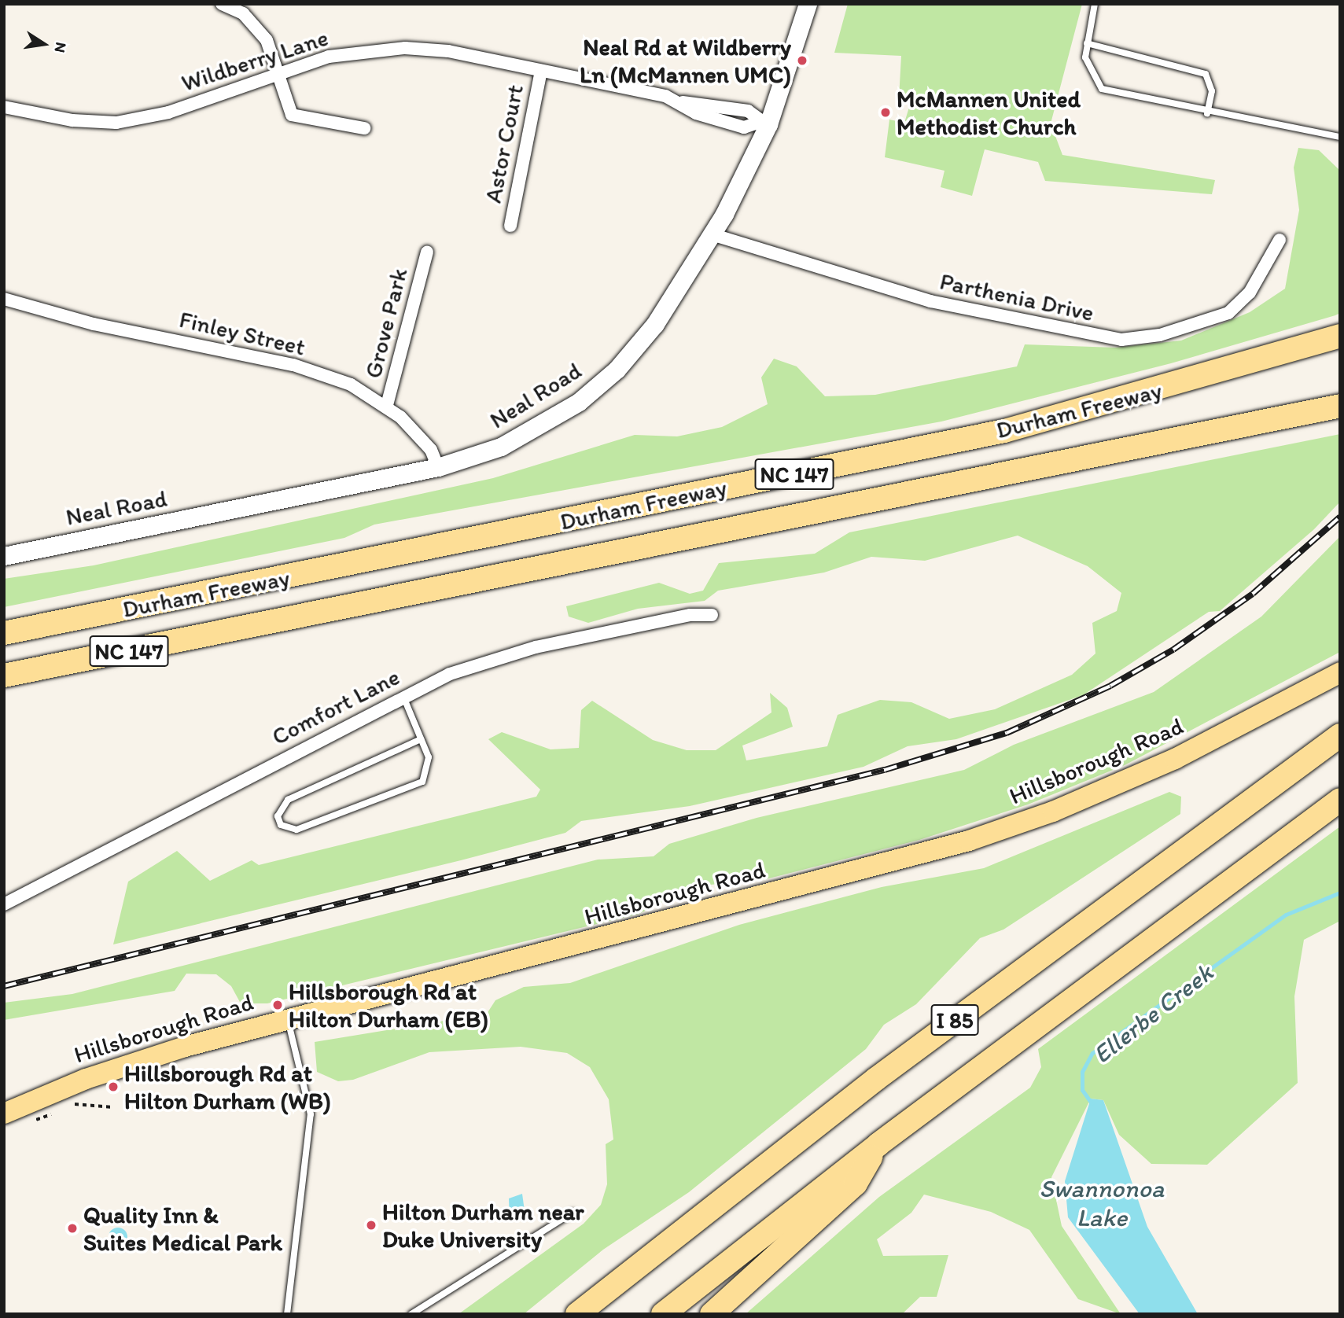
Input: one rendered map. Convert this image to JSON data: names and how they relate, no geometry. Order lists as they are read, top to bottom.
{
  "streets": {
    "highway": ["Durham Freeway", "NC 147", "I 85"],
    "main road": ["Hillsborough Road"],
    "street": [
      "Wildberry Lane",
      "Astor Court",
      "Parthenia Drive",
      "Grove Park",
      "Finley Street",
      "Neal Road",
      "Comfort Lane"
    ]
  },
  "crossings": [
    ["Wildberry Lane", "Astor Court"],
    ["Wildberry Lane", "Neal Road"],
    ["Parthenia Drive", "Neal Road"],
    ["Grove Park", "Finley Street"],
    ["Finley Street", "Neal Road"]
  ],
  "water": ["Ellerbe Creek", "Swannonoa Lake"],
  "places": [
    "Neal Rd at Wildberry Ln (McMannen UMC)",
    "McMannen United Methodist Church",
    "Hillsborough Rd at Hilton Durham (EB)",
    "Hillsborough Rd at Hilton Durham (WB)",
    "Hilton Durham near Duke University",
    "Quality Inn & Suites Medical Park"
  ],
  "north": "right"
}
